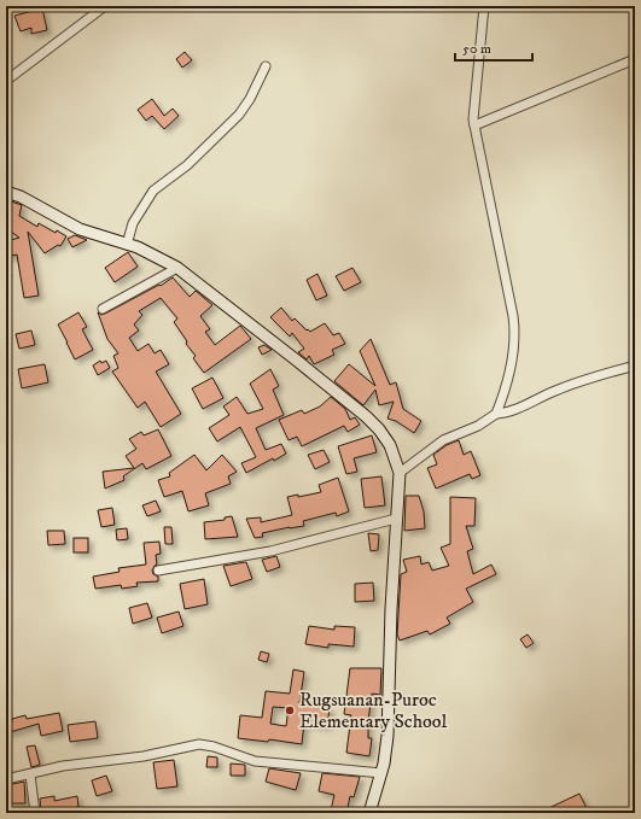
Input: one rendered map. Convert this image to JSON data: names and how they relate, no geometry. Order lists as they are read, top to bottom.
{
  "places": ["Rugsuanan-Puroc Elementary School"],
  "scale_bar": "50 m"
}
